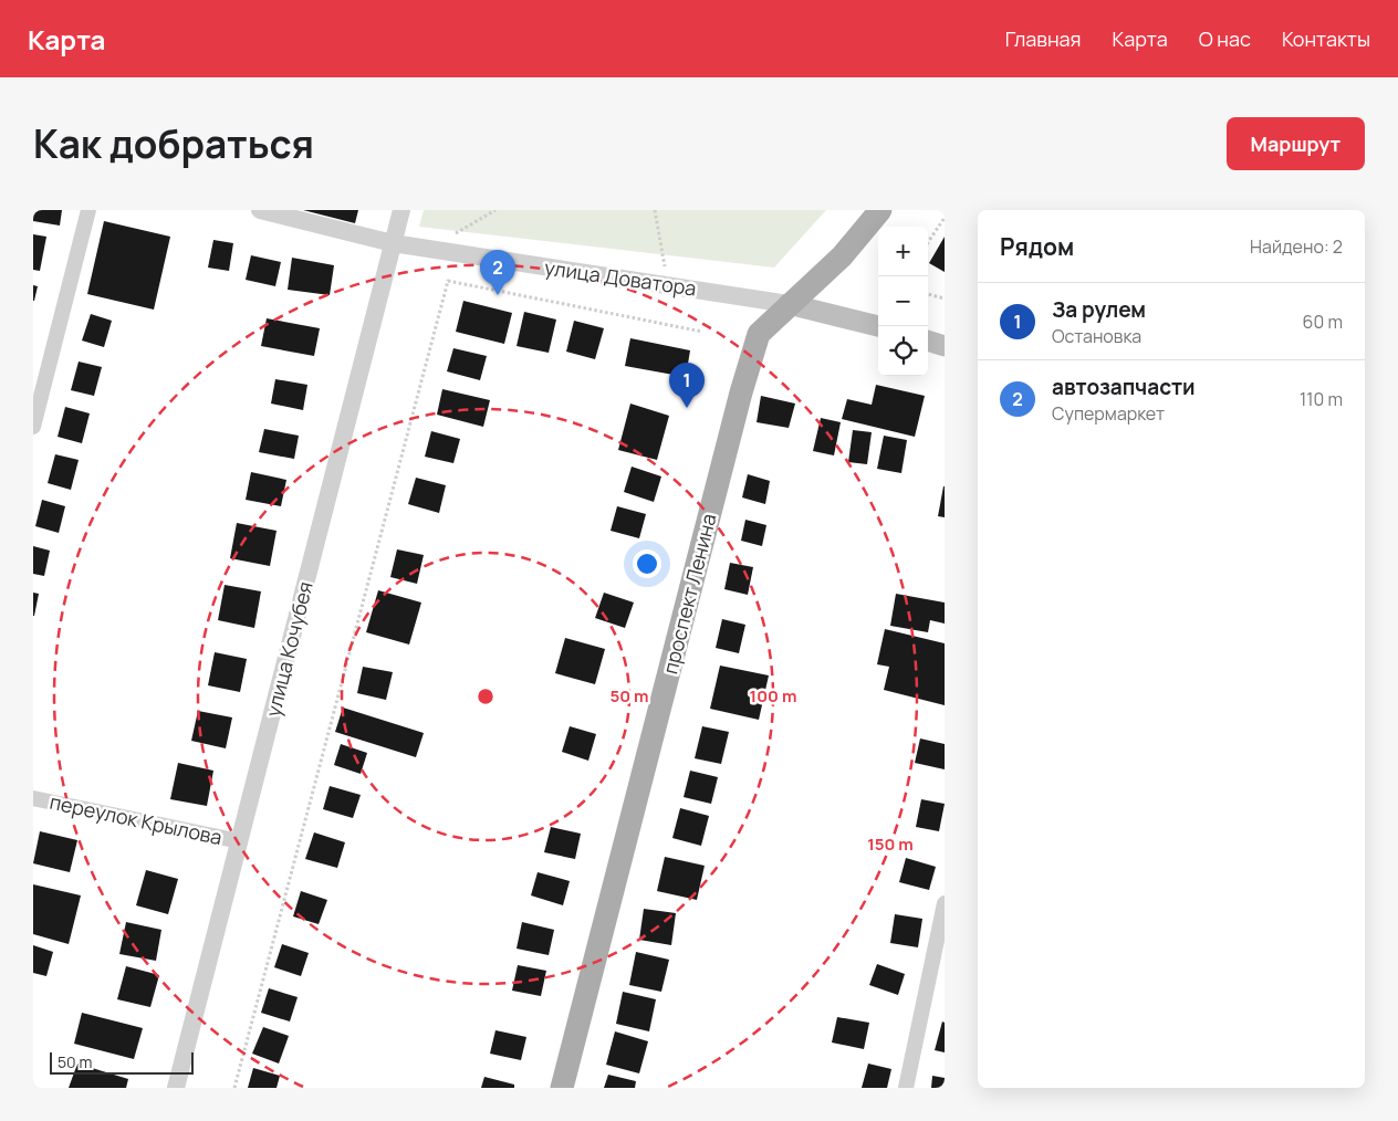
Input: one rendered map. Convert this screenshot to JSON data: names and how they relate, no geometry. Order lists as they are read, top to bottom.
{
  "streets": {
    "main road": ["улица Доватора", "проспект Ленина"],
    "street": ["улица Кочубея", "переулок Крылова"]
  },
  "crossings": [
    ["улица Доватора", "проспект Ленина"],
    ["улица Доватора", "улица Кочубея"],
    ["улица Кочубея", "переулок Крылова"]
  ],
  "scale_bar": "50 m",
  "page": {
    "header": "Карта",
    "nav": [
      "Главная",
      "Карта",
      "О нас",
      "Контакты"
    ],
    "title": "Как добраться",
    "buttons": "Маршрут",
    "heading": ["Рядом", "Найдено: 2"],
    "map_buttons": ["+", "−"],
    "pins": ["2", "1"],
    "list": [
      {
        "mark": "1",
        "name": "За рулем",
        "note": "Остановка",
        "value": "60 m"
      },
      {
        "mark": "2",
        "name": "автозапчасти",
        "note": "Супермаркет",
        "value": "110 m"
      }
    ],
    "scale": "50 m"
  },
  "rings": ["50 m", "100 m", "150 m"]
}
